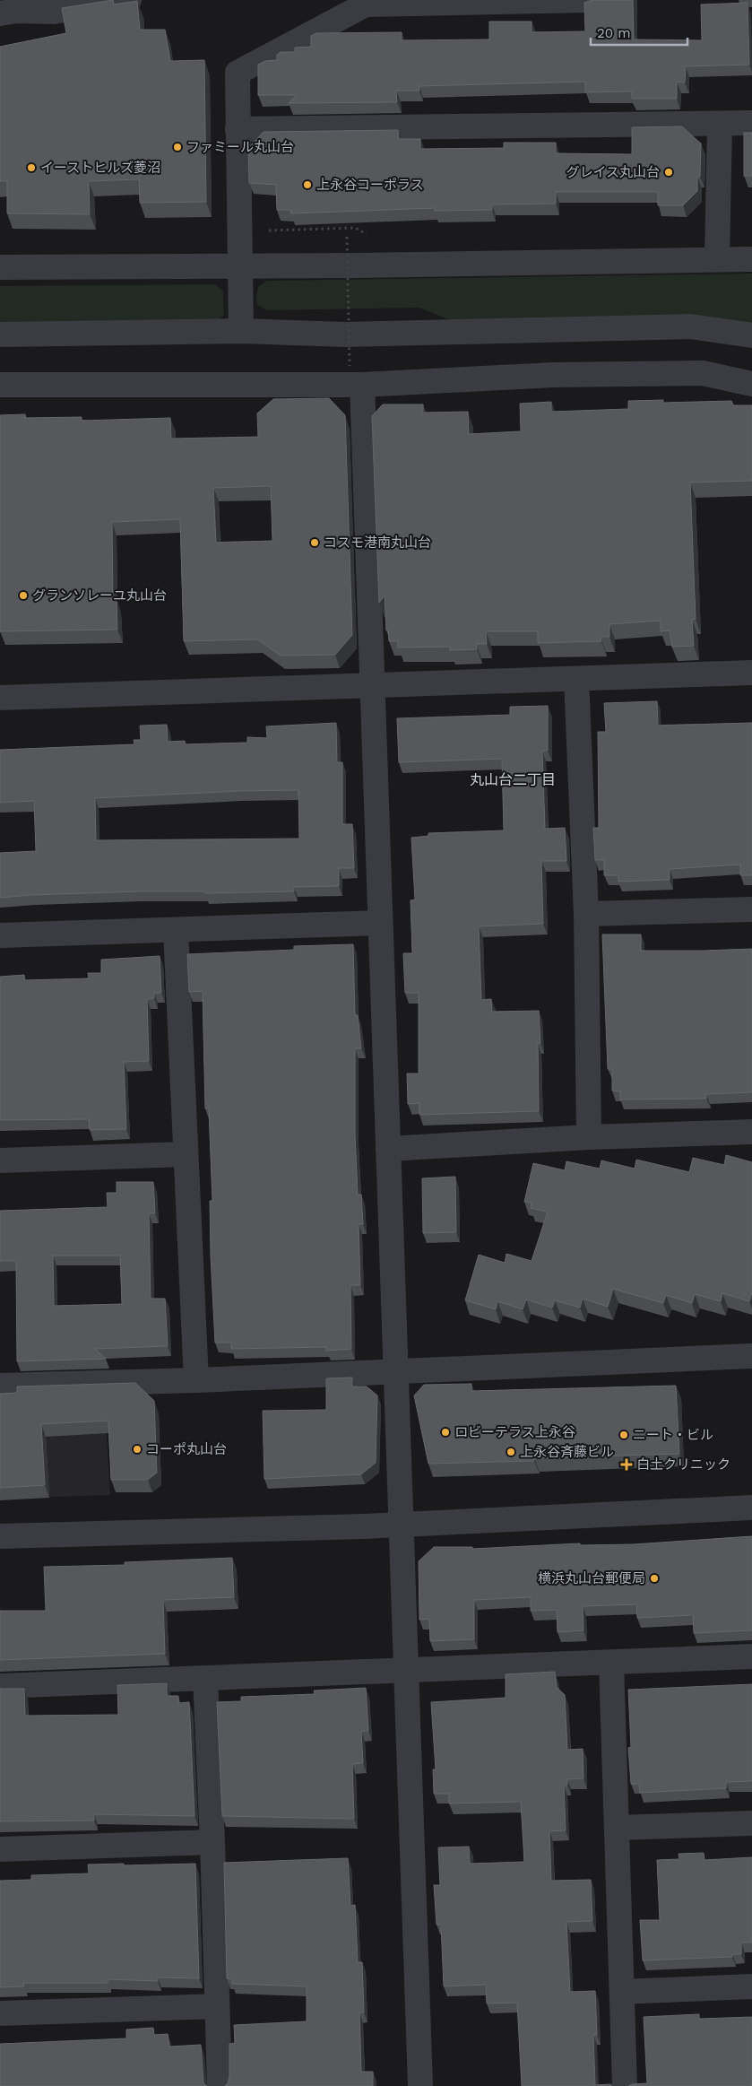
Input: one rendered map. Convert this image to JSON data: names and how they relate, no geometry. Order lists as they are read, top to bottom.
{
  "districts": ["丸山台二丁目"],
  "places": {
    "other": [
      "ファミール丸山台",
      "イーストヒルズ菱沼",
      "グレイス丸山台",
      "上永谷コーポラス",
      "コスモ港南丸山台",
      "グランソレーユ丸山台",
      "ロビーテラス上永谷",
      "ニート・ビル",
      "コーポ丸山台",
      "上永谷斉藤ビル",
      "横浜丸山台郵便局"
    ],
    "health": ["白土クリニック"]
  },
  "scale_bar": "20 m"
}
